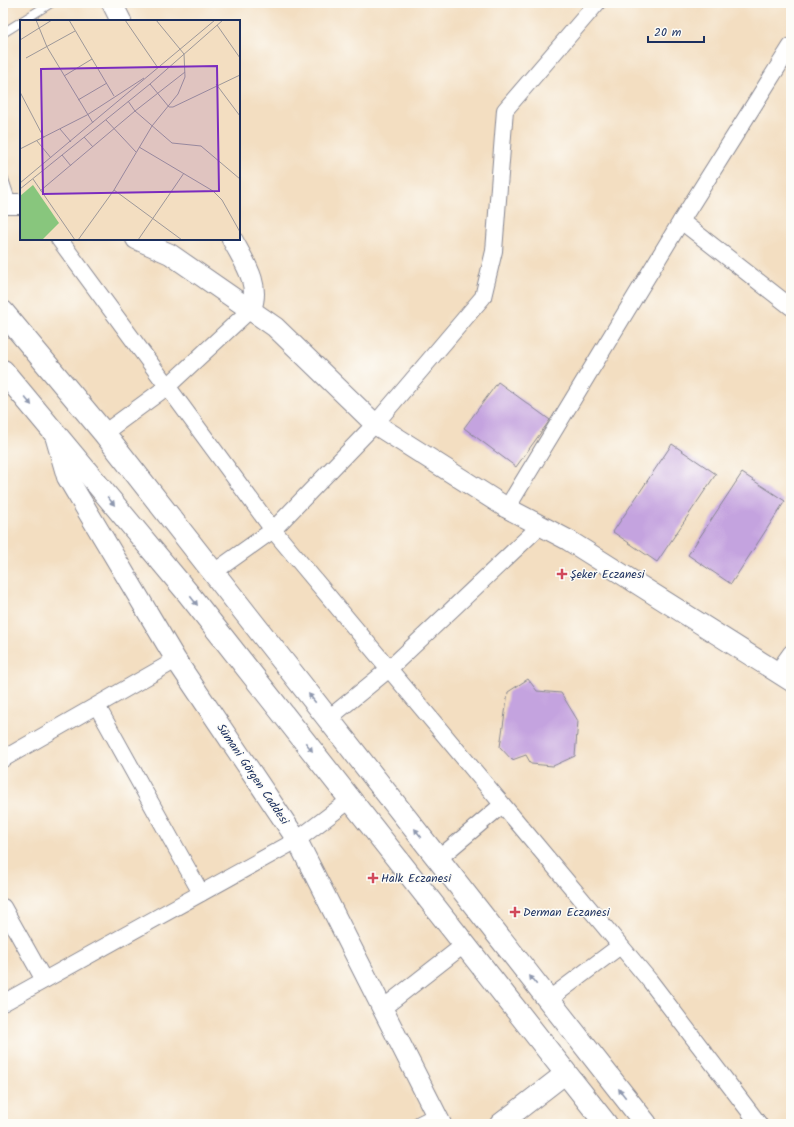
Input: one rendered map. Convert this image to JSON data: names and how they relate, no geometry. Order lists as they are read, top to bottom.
{
  "streets": {
    "street": ["Sümani Görgen Caddesi"]
  },
  "places": {
    "health": ["Şeker Eczanesi", "Halk Eczanesi", "Derman Eczanesi"]
  },
  "scale_bar": "20 m"
}
